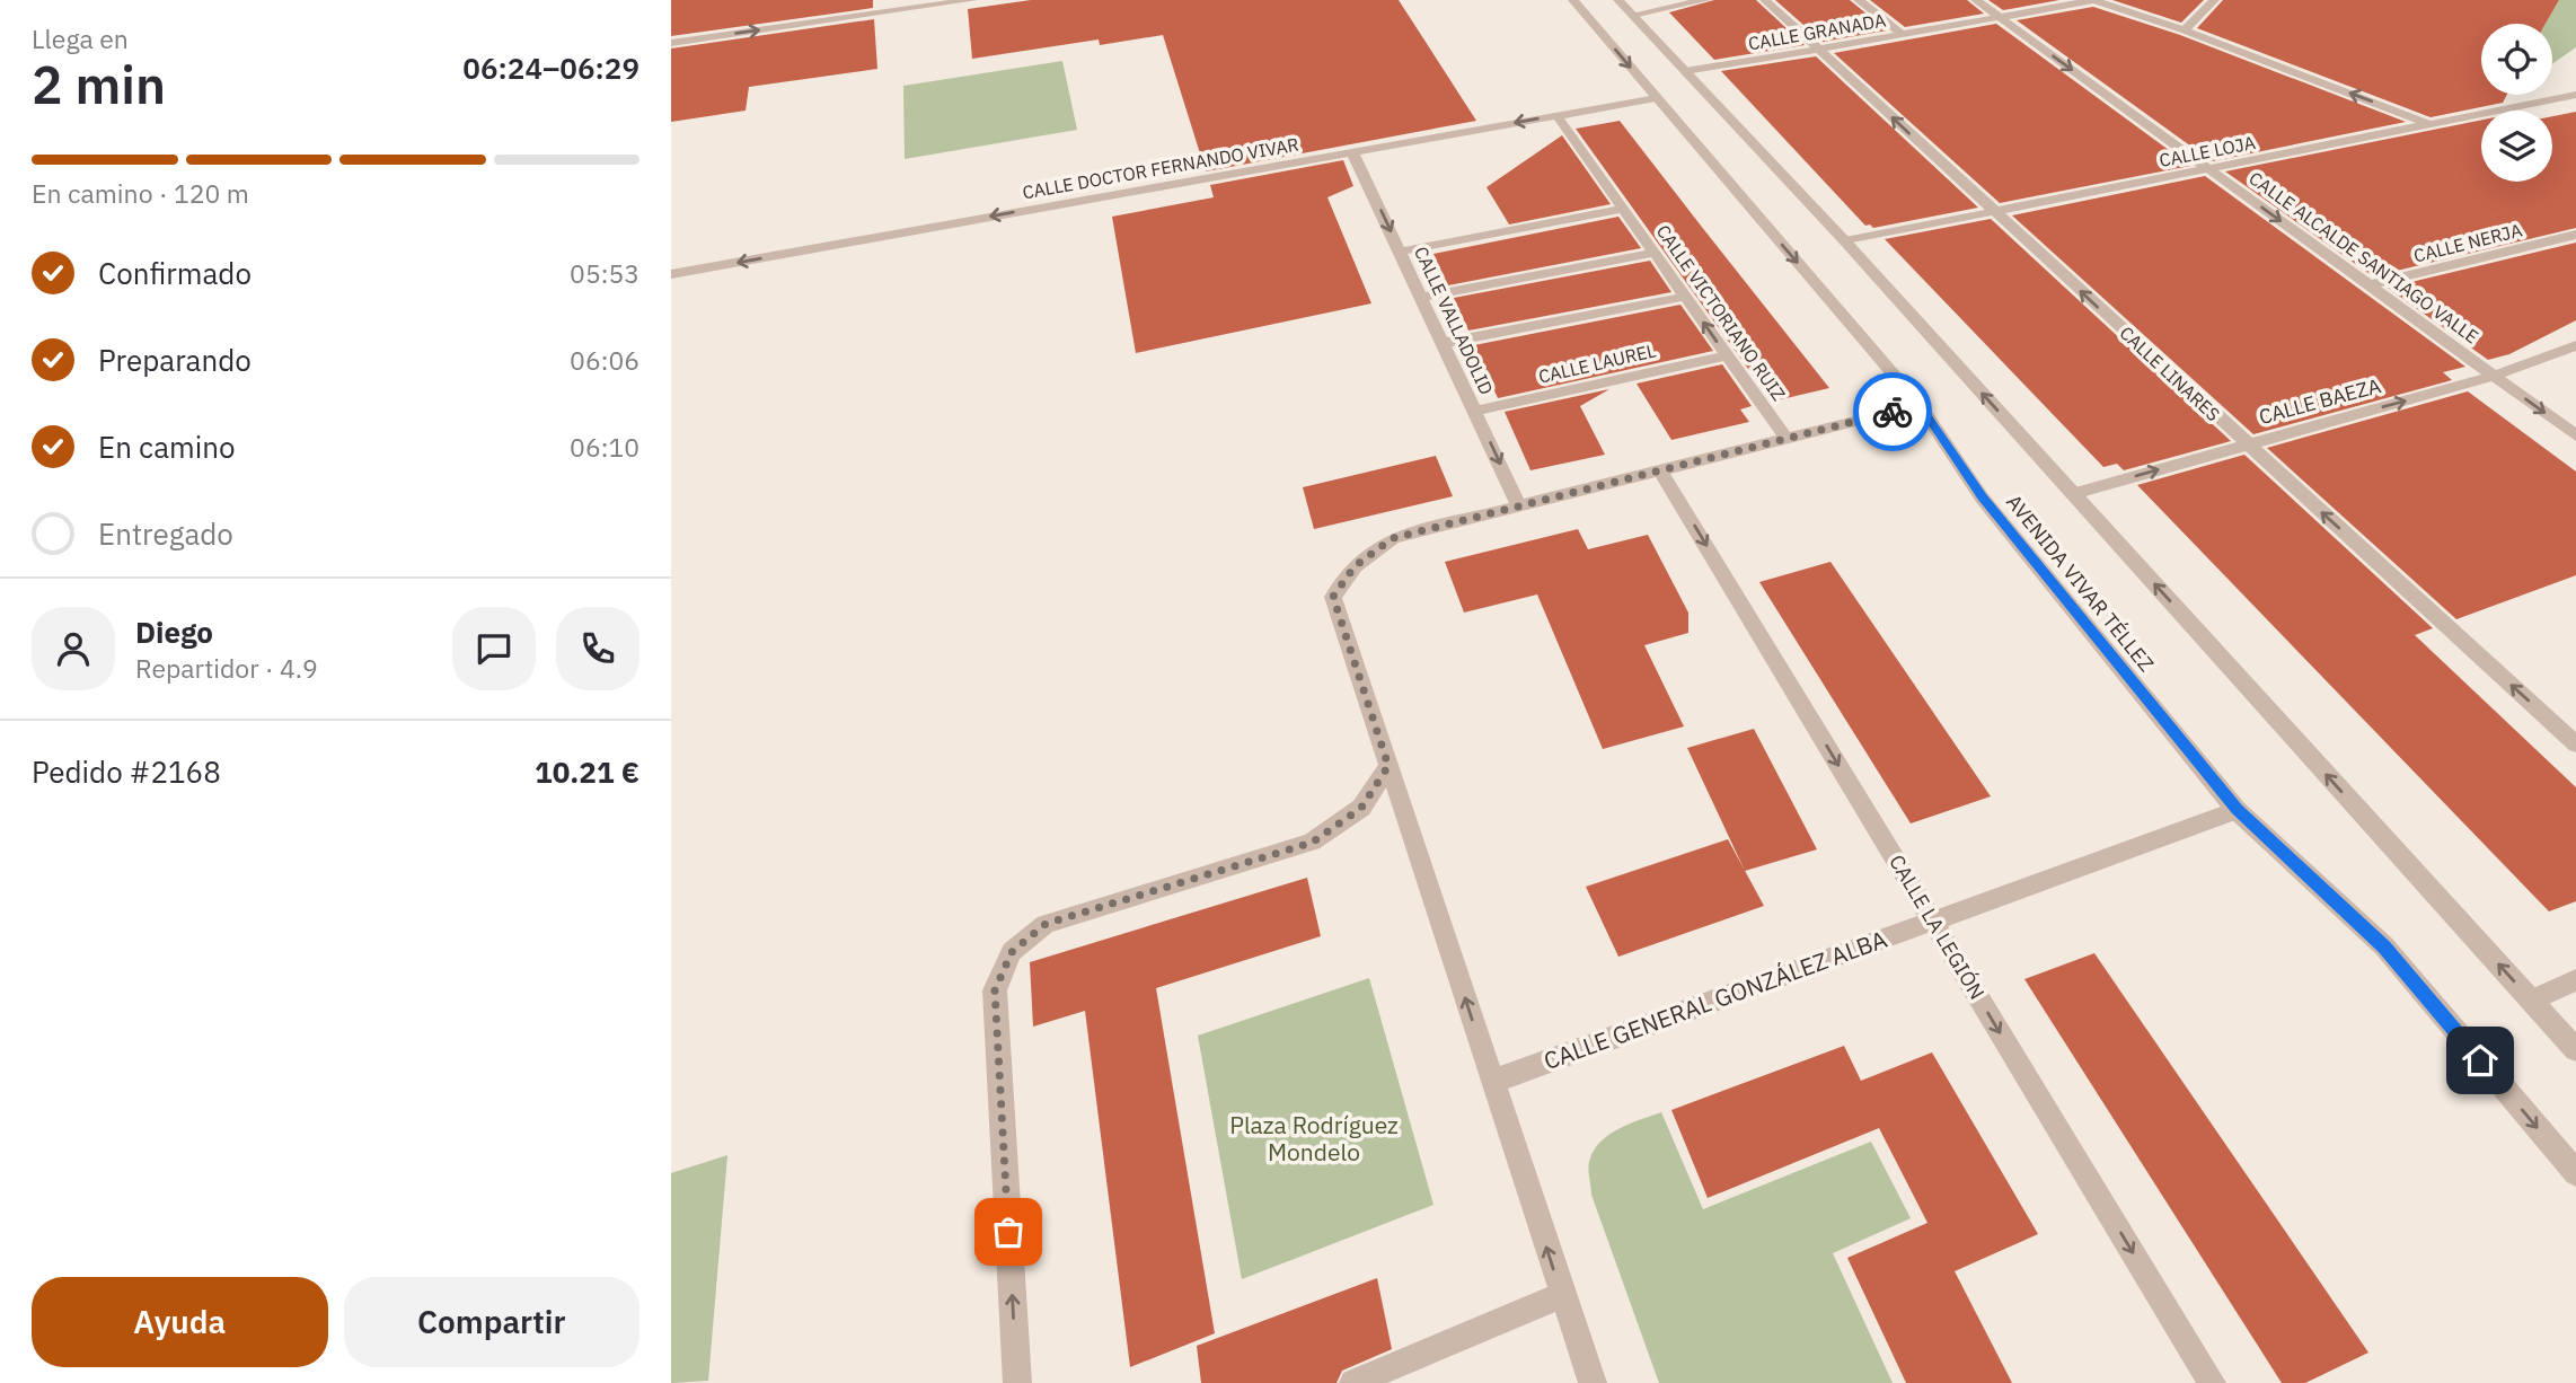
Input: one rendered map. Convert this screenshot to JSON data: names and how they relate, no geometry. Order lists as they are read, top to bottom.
{
  "streets": {
    "street": [
      "CALLE GRANADA",
      "CALLE LOJA",
      "CALLE DOCTOR FERNANDO VIVAR",
      "CALLE NERJA",
      "CALLE ALCALDE SANTIAGO VALLE",
      "CALLE VICTORIANO RUIZ",
      "CALLE VALLADOLID",
      "CALLE LAUREL",
      "CALLE LINARES",
      "CALLE BAEZA",
      "AVENIDA VIVAR TÉLLEZ",
      "CALLE LA LEGIÓN",
      "CALLE GENERAL GONZÁLEZ ALBA"
    ]
  },
  "crossings": [
    ["CALLE GRANADA", "CALLE ALCALDE SANTIAGO VALLE"],
    ["CALLE GRANADA", "CALLE LINARES"],
    ["CALLE LOJA", "CALLE ALCALDE SANTIAGO VALLE"],
    ["CALLE LOJA", "CALLE LINARES"],
    ["CALLE DOCTOR FERNANDO VIVAR", "CALLE VICTORIANO RUIZ"],
    ["CALLE DOCTOR FERNANDO VIVAR", "CALLE VALLADOLID"],
    ["CALLE DOCTOR FERNANDO VIVAR", "AVENIDA VIVAR TÉLLEZ"],
    ["CALLE NERJA", "CALLE ALCALDE SANTIAGO VALLE"],
    ["CALLE ALCALDE SANTIAGO VALLE", "CALLE BAEZA"],
    ["CALLE VICTORIANO RUIZ", "CALLE LAUREL"],
    ["CALLE VALLADOLID", "CALLE LAUREL"],
    ["CALLE LINARES", "CALLE BAEZA"],
    ["AVENIDA VIVAR TÉLLEZ", "CALLE GENERAL GONZÁLEZ ALBA"],
    ["CALLE LA LEGIÓN", "CALLE GENERAL GONZÁLEZ ALBA"]
  ],
  "one_way": ["CALLE VALLADOLID", "CALLE BAEZA", "CALLE LA LEGIÓN"],
  "parks": ["Plaza Rodríguez Mondelo"],
  "page": {
    "heading": ["2 min", "Llega en", "06:24–06:29"],
    "panel": [
      "Diego",
      "Repartidor · 4.9",
      "Pedido #2168",
      "10.21 €"
    ],
    "bar": "En camino · 120 m",
    "list": [
      ["Confirmado", "05:53"],
      ["Preparando", "06:06"],
      ["En camino", "06:10"],
      "Entregado"
    ],
    "buttons": ["Ayuda", "Compartir"]
  }
}
